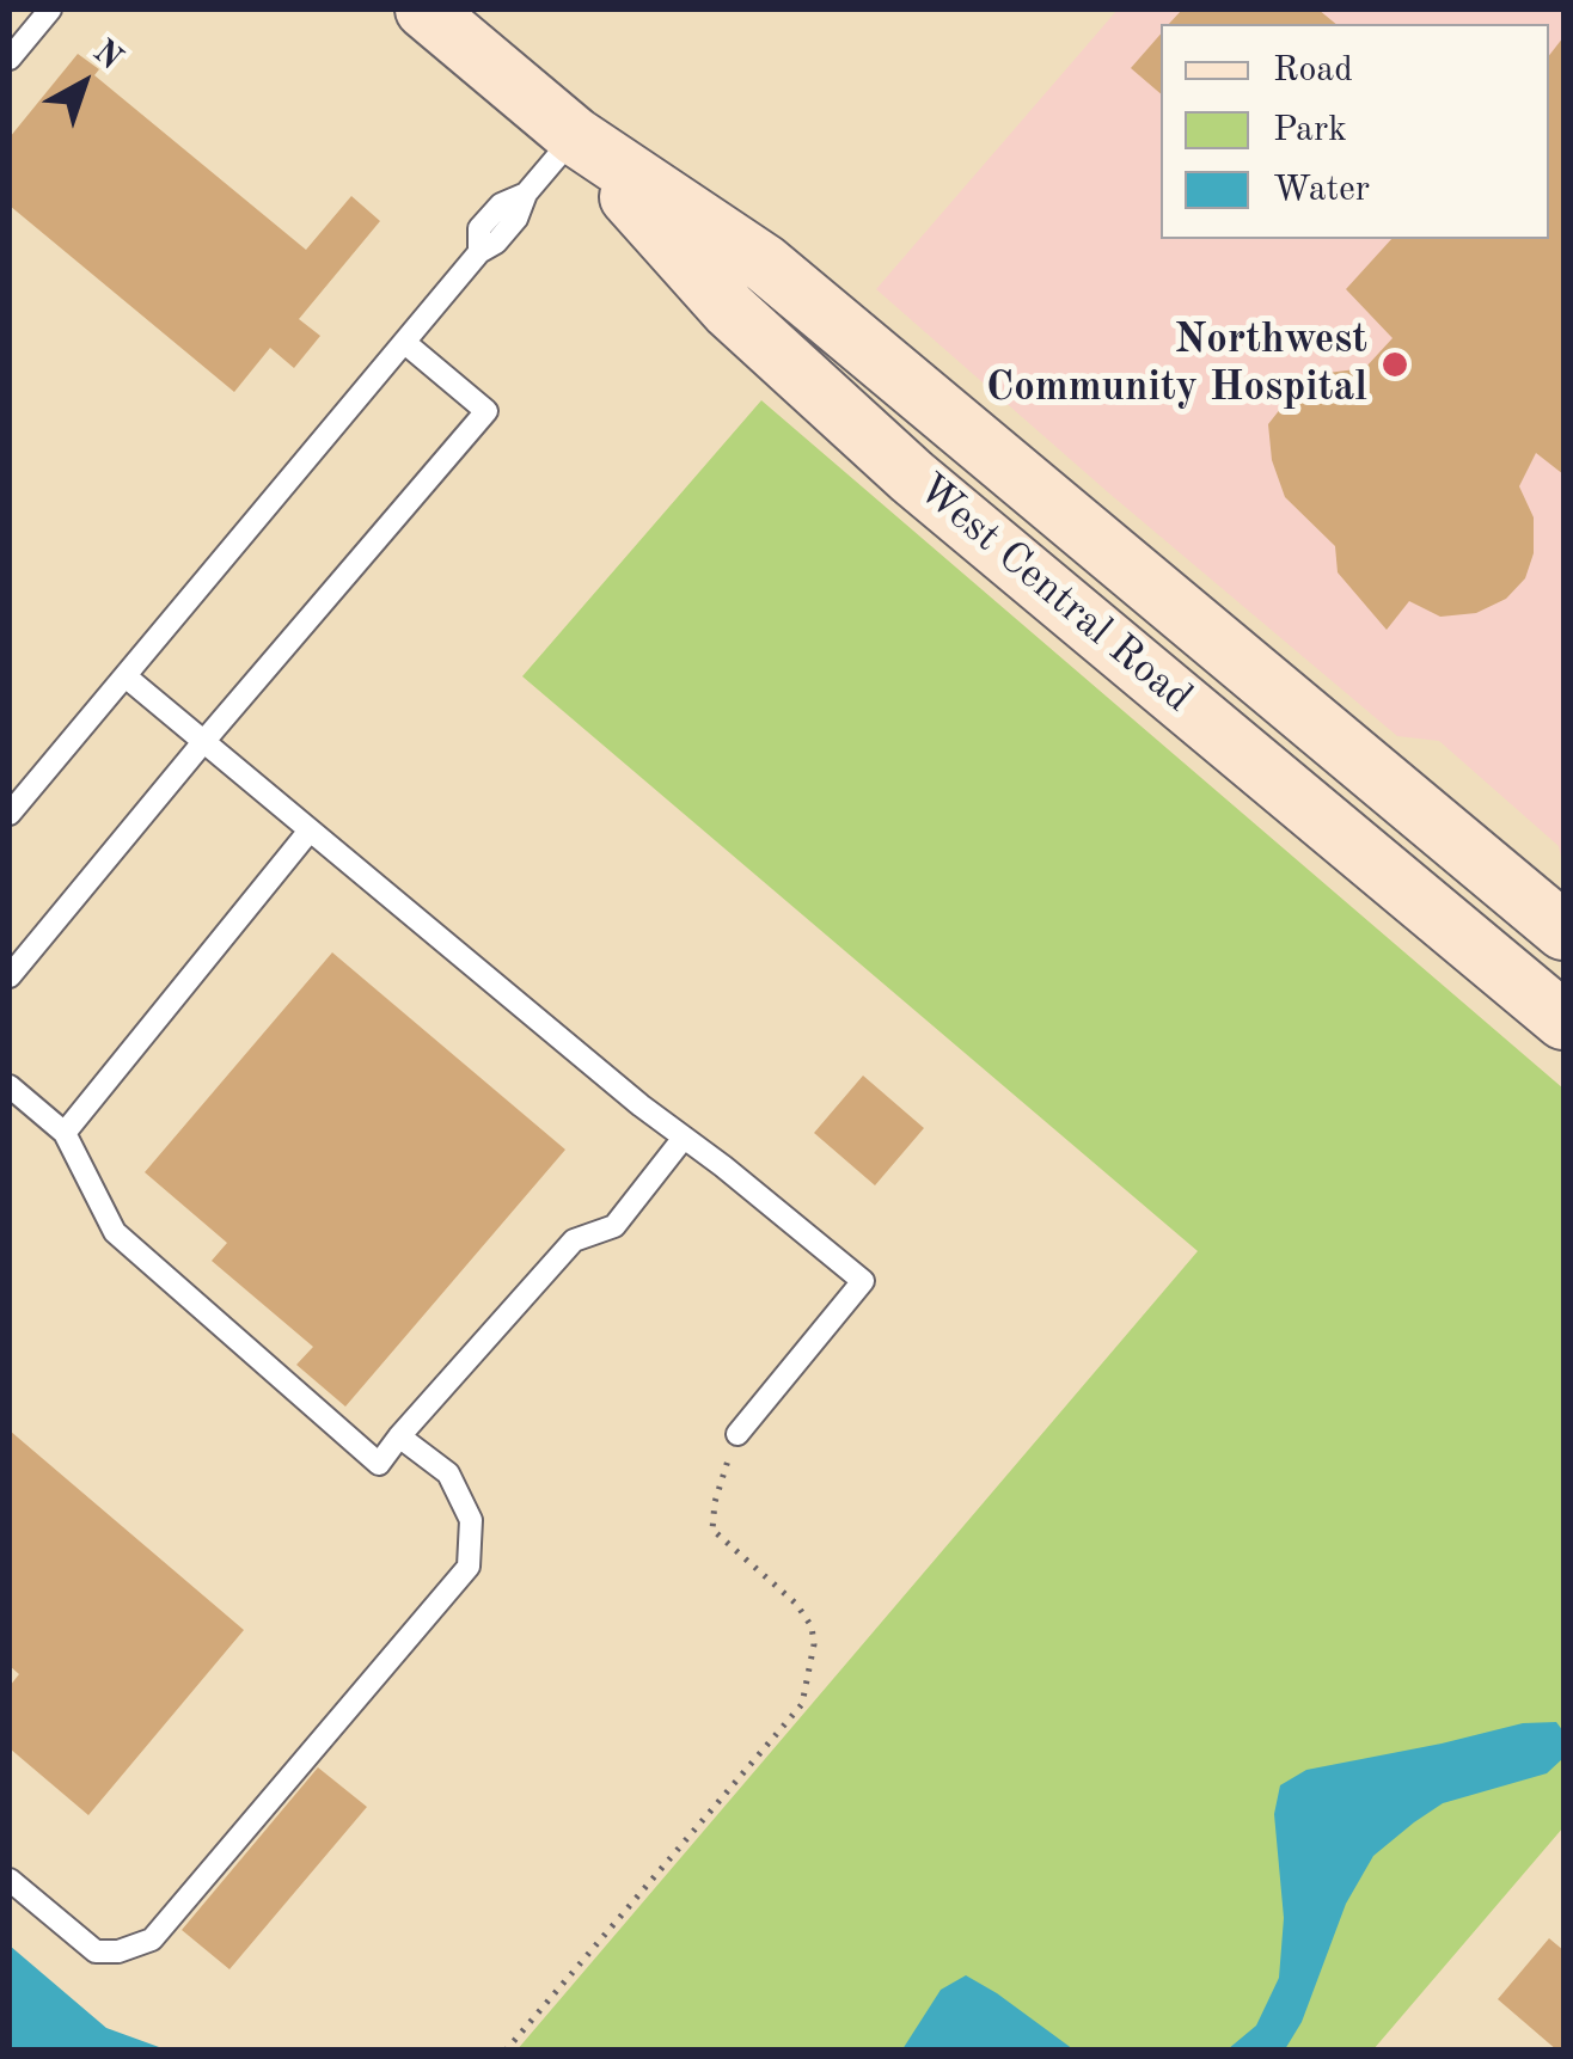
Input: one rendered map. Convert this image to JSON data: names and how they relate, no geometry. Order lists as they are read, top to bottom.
{
  "streets": {
    "main road": ["West Central Road"]
  },
  "places": ["Northwest Community Hospital"],
  "legend": ["Road", "Park", "Water"],
  "north": "top right"
}
